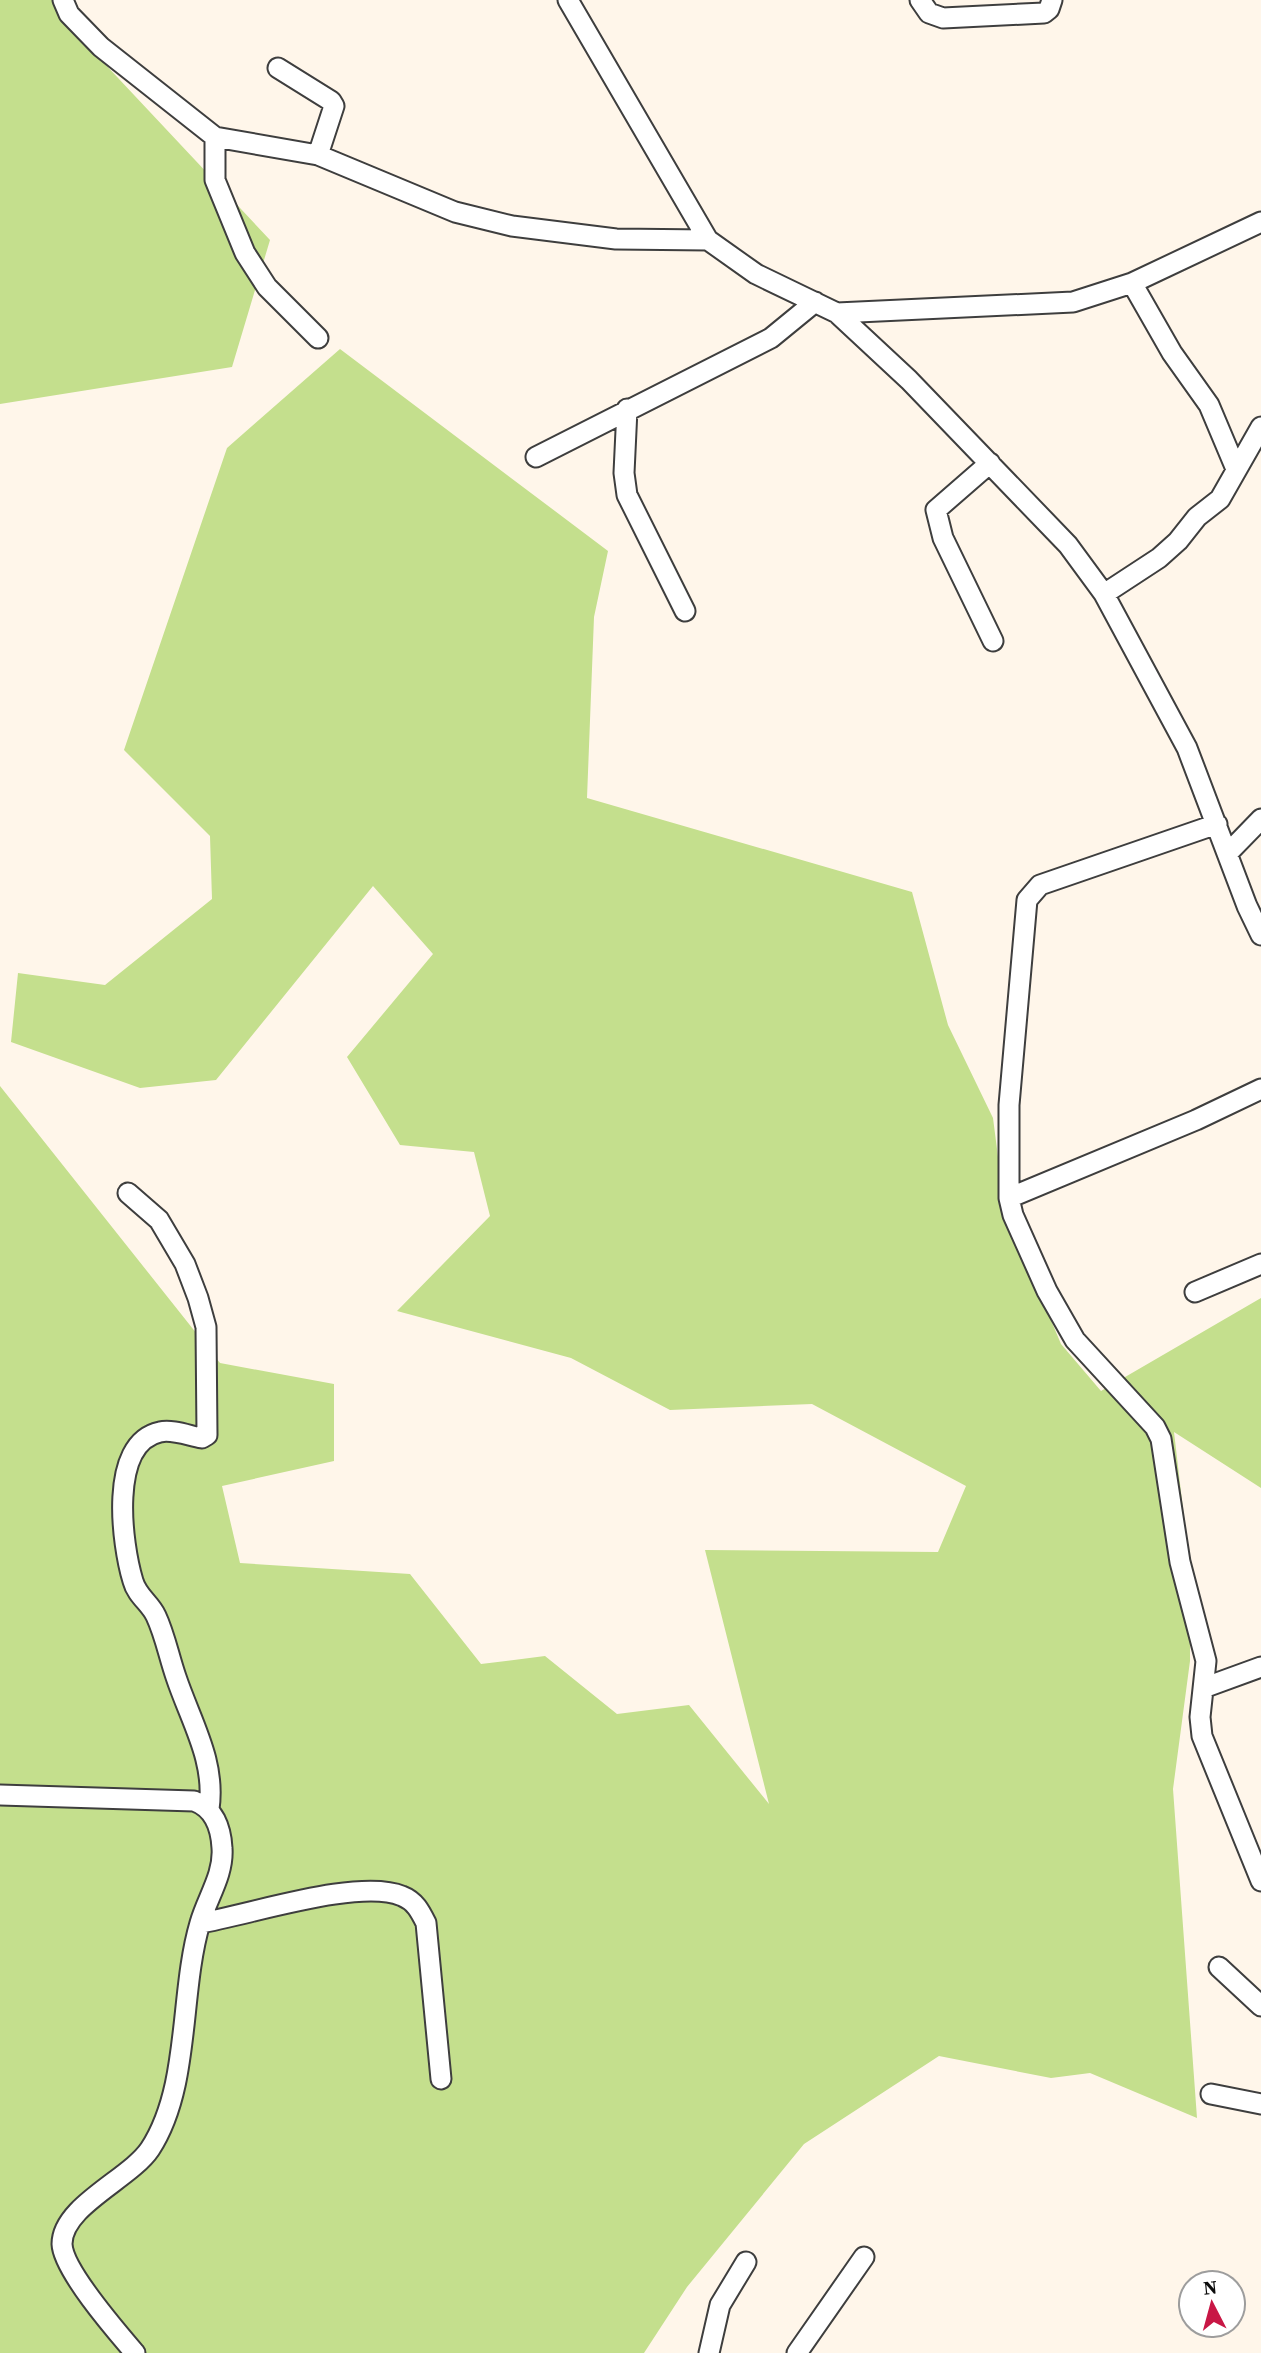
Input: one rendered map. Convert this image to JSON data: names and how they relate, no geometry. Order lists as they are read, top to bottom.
{
  "north": "top"
}
